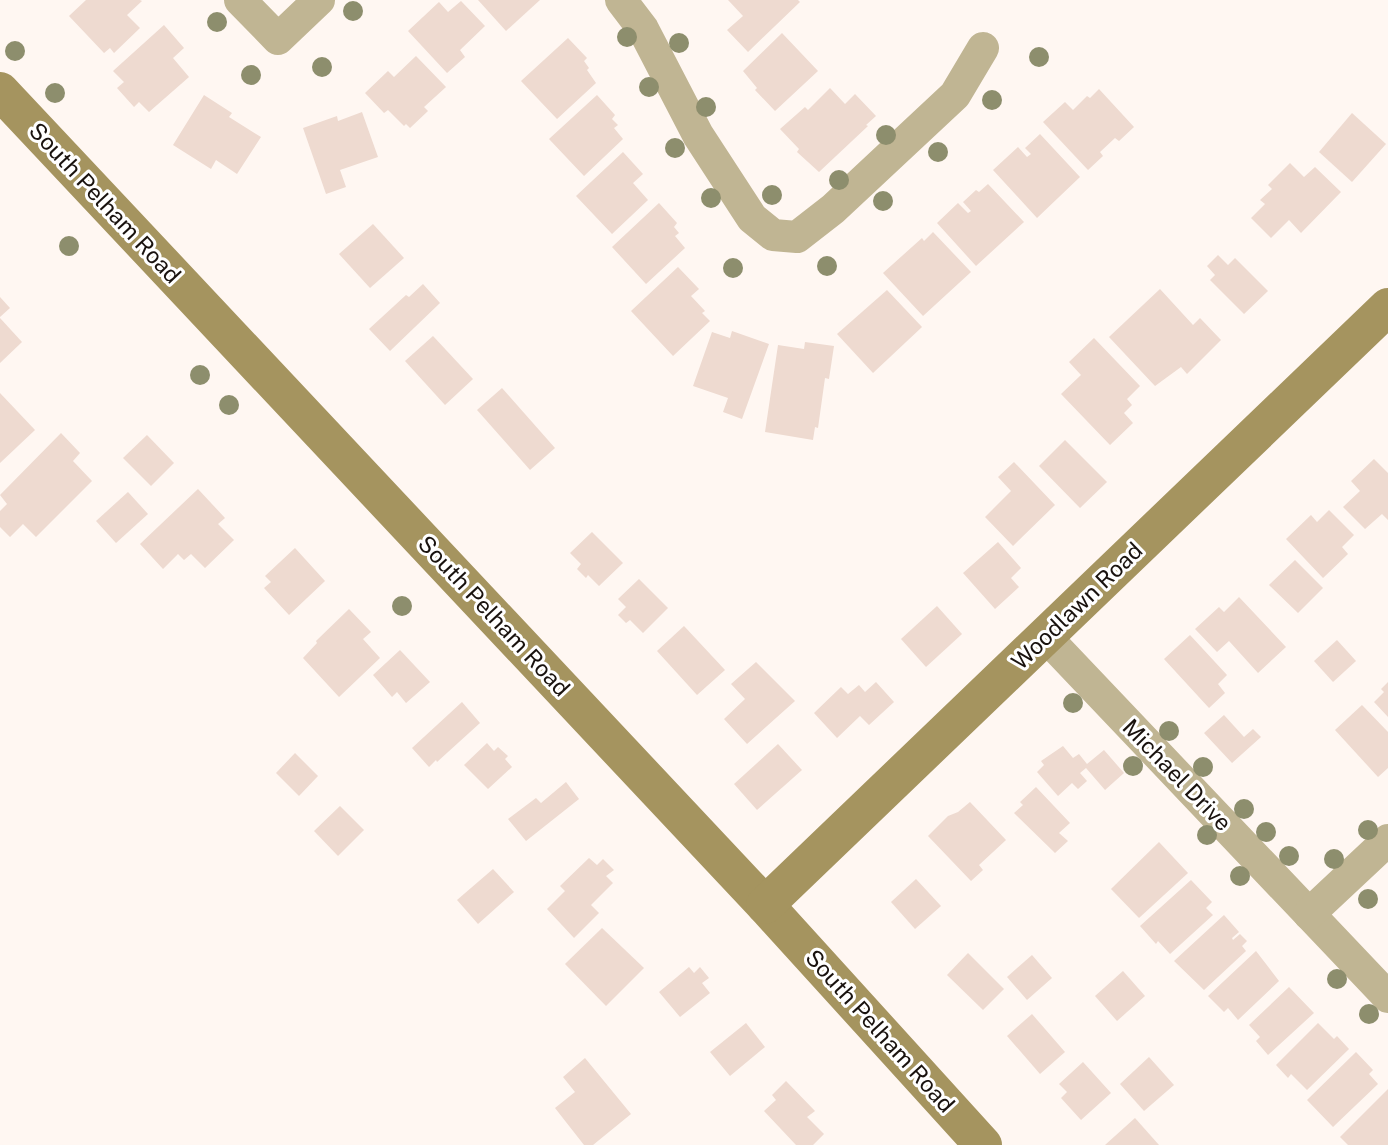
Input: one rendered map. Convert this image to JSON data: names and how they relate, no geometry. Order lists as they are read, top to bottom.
{
  "streets": {
    "main road": ["South Pelham Road", "Woodlawn Road"],
    "street": ["Michael Drive"]
  },
  "crossings": [
    ["South Pelham Road", "Woodlawn Road"],
    ["Woodlawn Road", "Michael Drive"]
  ]
}
